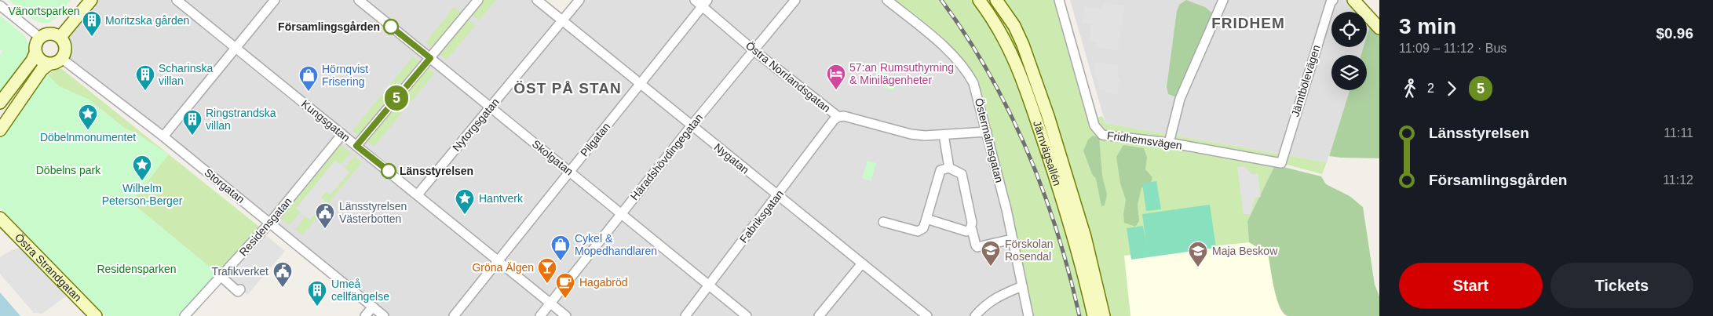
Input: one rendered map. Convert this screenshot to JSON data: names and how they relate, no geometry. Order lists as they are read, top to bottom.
{
  "streets": {
    "main road": ["Järnvägsallén", "Östra Strandgatan"],
    "street": [
      "Östra Norrlandsgatan",
      "Jämtbölevägen",
      "Kungsgatan",
      "Nytorgsgatan",
      "Pilgatan",
      "Östermalmsgatan",
      "Fridhemsvägen",
      "Häradshövdingegatan",
      "Skolgatan",
      "Nygatan",
      "Storgatan",
      "Fabriksgatan",
      "Residensgatan"
    ]
  },
  "crossings": [
    ["Östra Norrlandsgatan", "Pilgatan"],
    ["Östra Norrlandsgatan", "Östermalmsgatan"],
    ["Östra Norrlandsgatan", "Häradshövdingegatan"],
    ["Östra Norrlandsgatan", "Fabriksgatan"],
    ["Jämtbölevägen", "Fridhemsvägen"],
    ["Kungsgatan", "Nytorgsgatan"],
    ["Kungsgatan", "Pilgatan"],
    ["Kungsgatan", "Häradshövdingegatan"],
    ["Kungsgatan", "Residensgatan"],
    ["Nytorgsgatan", "Skolgatan"],
    ["Nytorgsgatan", "Nygatan"],
    ["Pilgatan", "Skolgatan"],
    ["Pilgatan", "Nygatan"],
    ["Häradshövdingegatan", "Skolgatan"],
    ["Häradshövdingegatan", "Nygatan"],
    ["Skolgatan", "Fabriksgatan"],
    ["Nygatan", "Fabriksgatan"],
    ["Storgatan", "Residensgatan"]
  ],
  "districts": ["FRIDHEM", "ÖST PÅ STAN"],
  "parks": ["Vänortsparken", "Döbelns park", "Residensparken"],
  "places": {
    "other": ["Församlingsgården", "Länsstyrelsen"],
    "building": [
      "Moritzska gården",
      "Scharinska villan",
      "Ringstrandska villan",
      "Umeå cellfängelse"
    ],
    "hotel": ["57:an Rumsuthyrning & Minilägenheter"],
    "shop": ["Hörnqvist Frisering", "Cykel & Mopedhandlaren"],
    "place": ["Döbelnmonumentet", "Wilhelm Peterson-Berger", "Hantverk"],
    "public building": ["Länsstyrelsen Västerbotten", "Trafikverket"],
    "school or university": ["Förskolan Rosendal", "Maja Beskow"],
    "bar": ["Gröna Älgen"],
    "cafe": ["Hagabröd"]
  },
  "lines": ["bus line 5"],
  "page": {
    "on_map": "5",
    "heading": ["3 min", "11:09 – 11:12 · Bus", "$0.96"],
    "legs": ["2", "5"],
    "list": [
      {
        "name": "Länsstyrelsen",
        "value": "11:11"
      },
      {
        "name": "Församlingsgården",
        "value": "11:12"
      }
    ],
    "buttons": ["Start", "Tickets"]
  }
}
